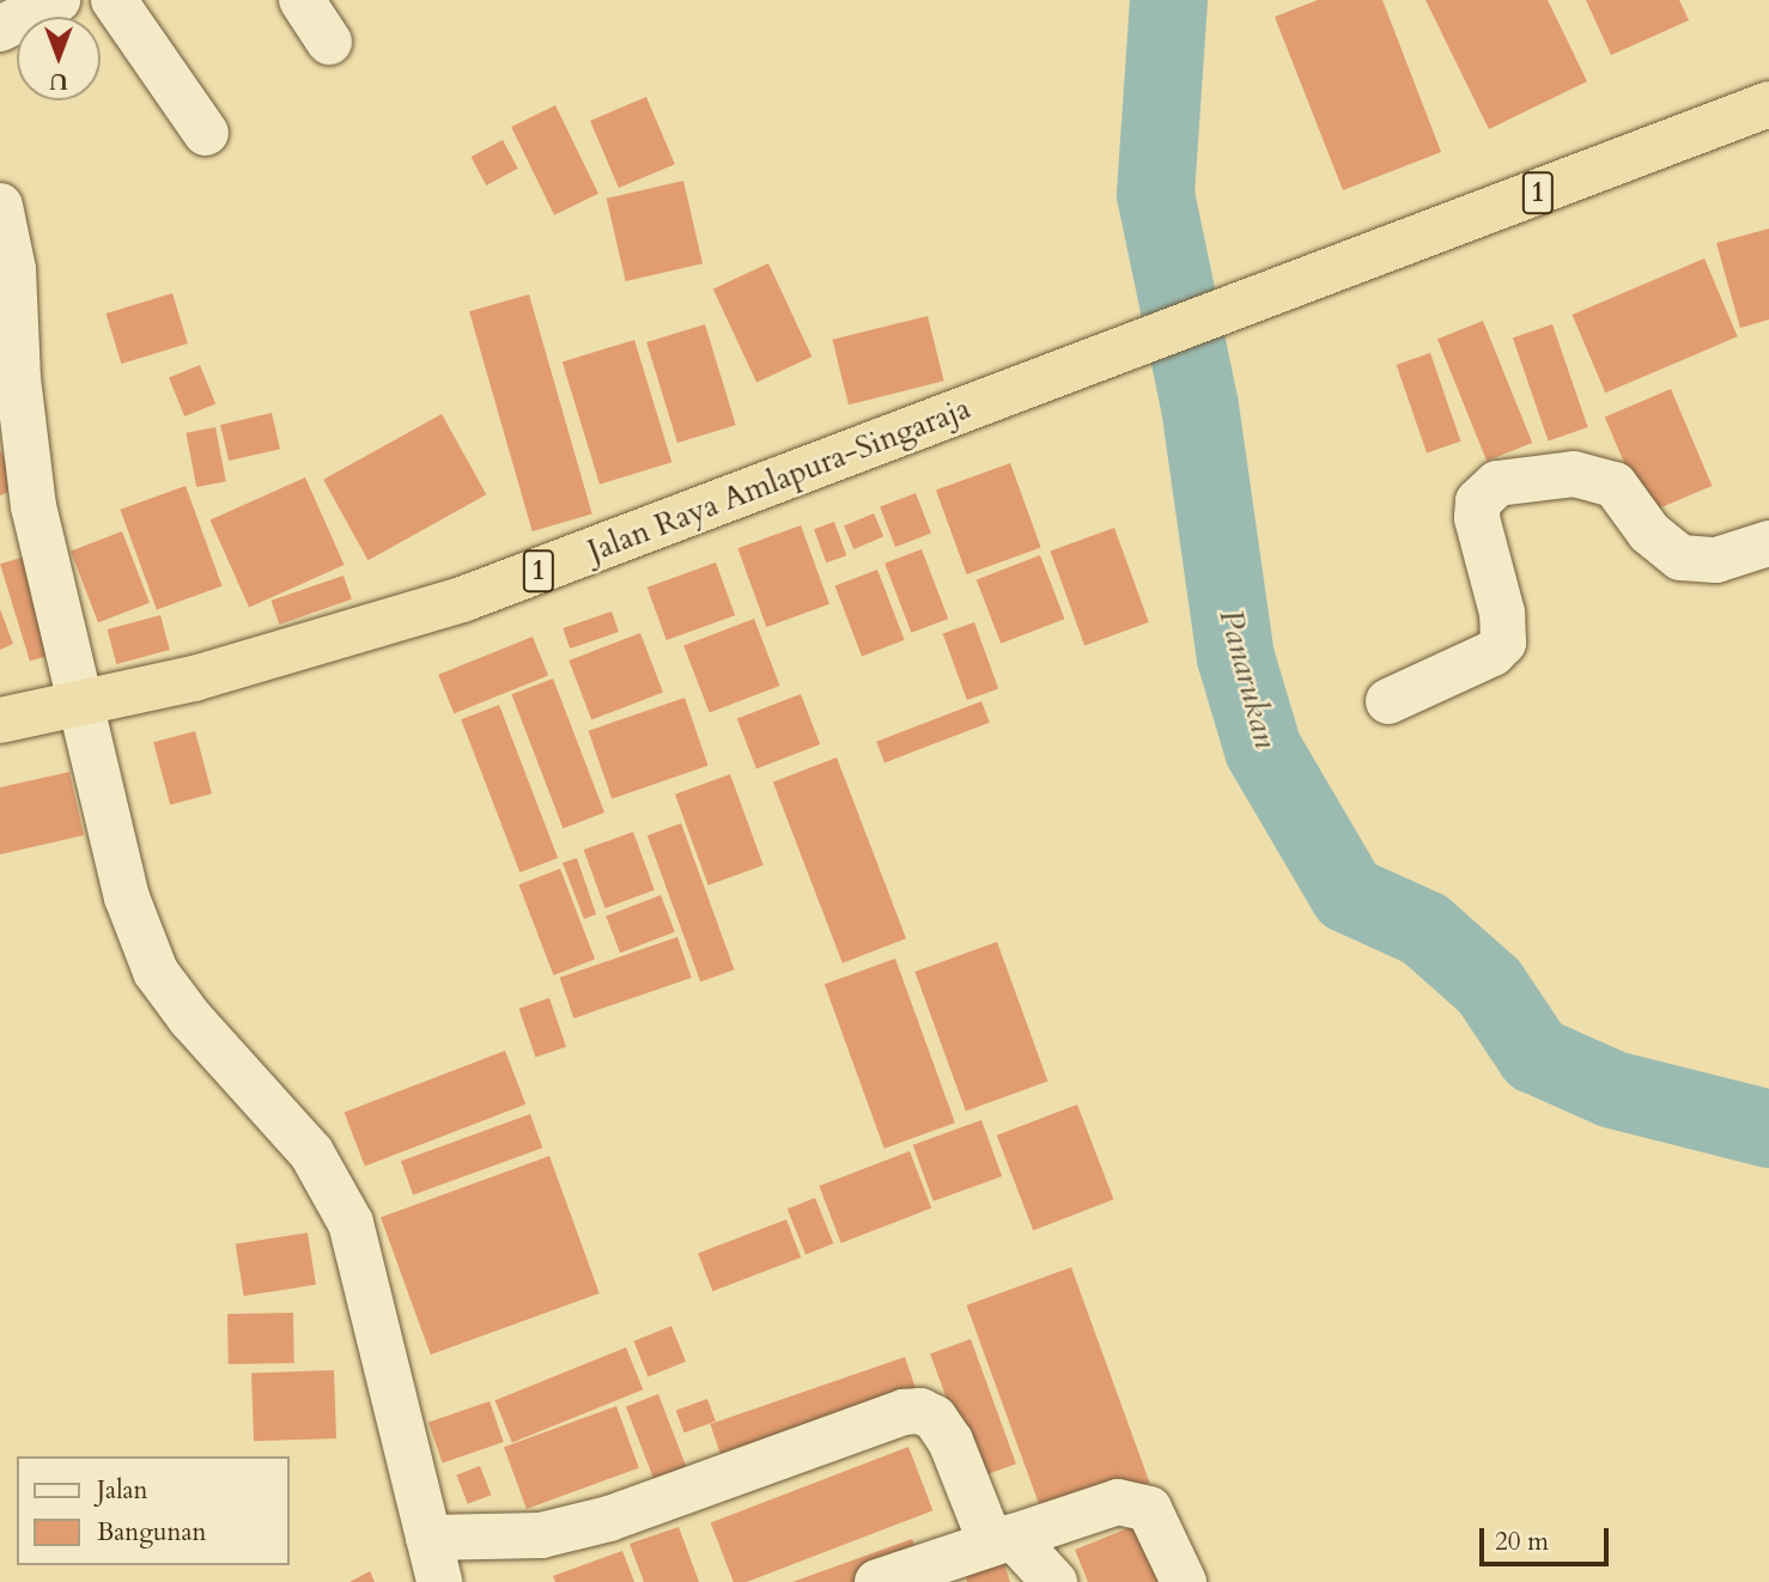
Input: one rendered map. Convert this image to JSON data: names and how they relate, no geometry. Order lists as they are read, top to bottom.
{
  "streets": {
    "highway": ["1", "Jalan Raya Amlapura-Singaraja"]
  },
  "water": ["Panarukan"],
  "legend": ["Jalan", "Bangunan"],
  "scale_bar": "20 m",
  "north": "bottom"
}
